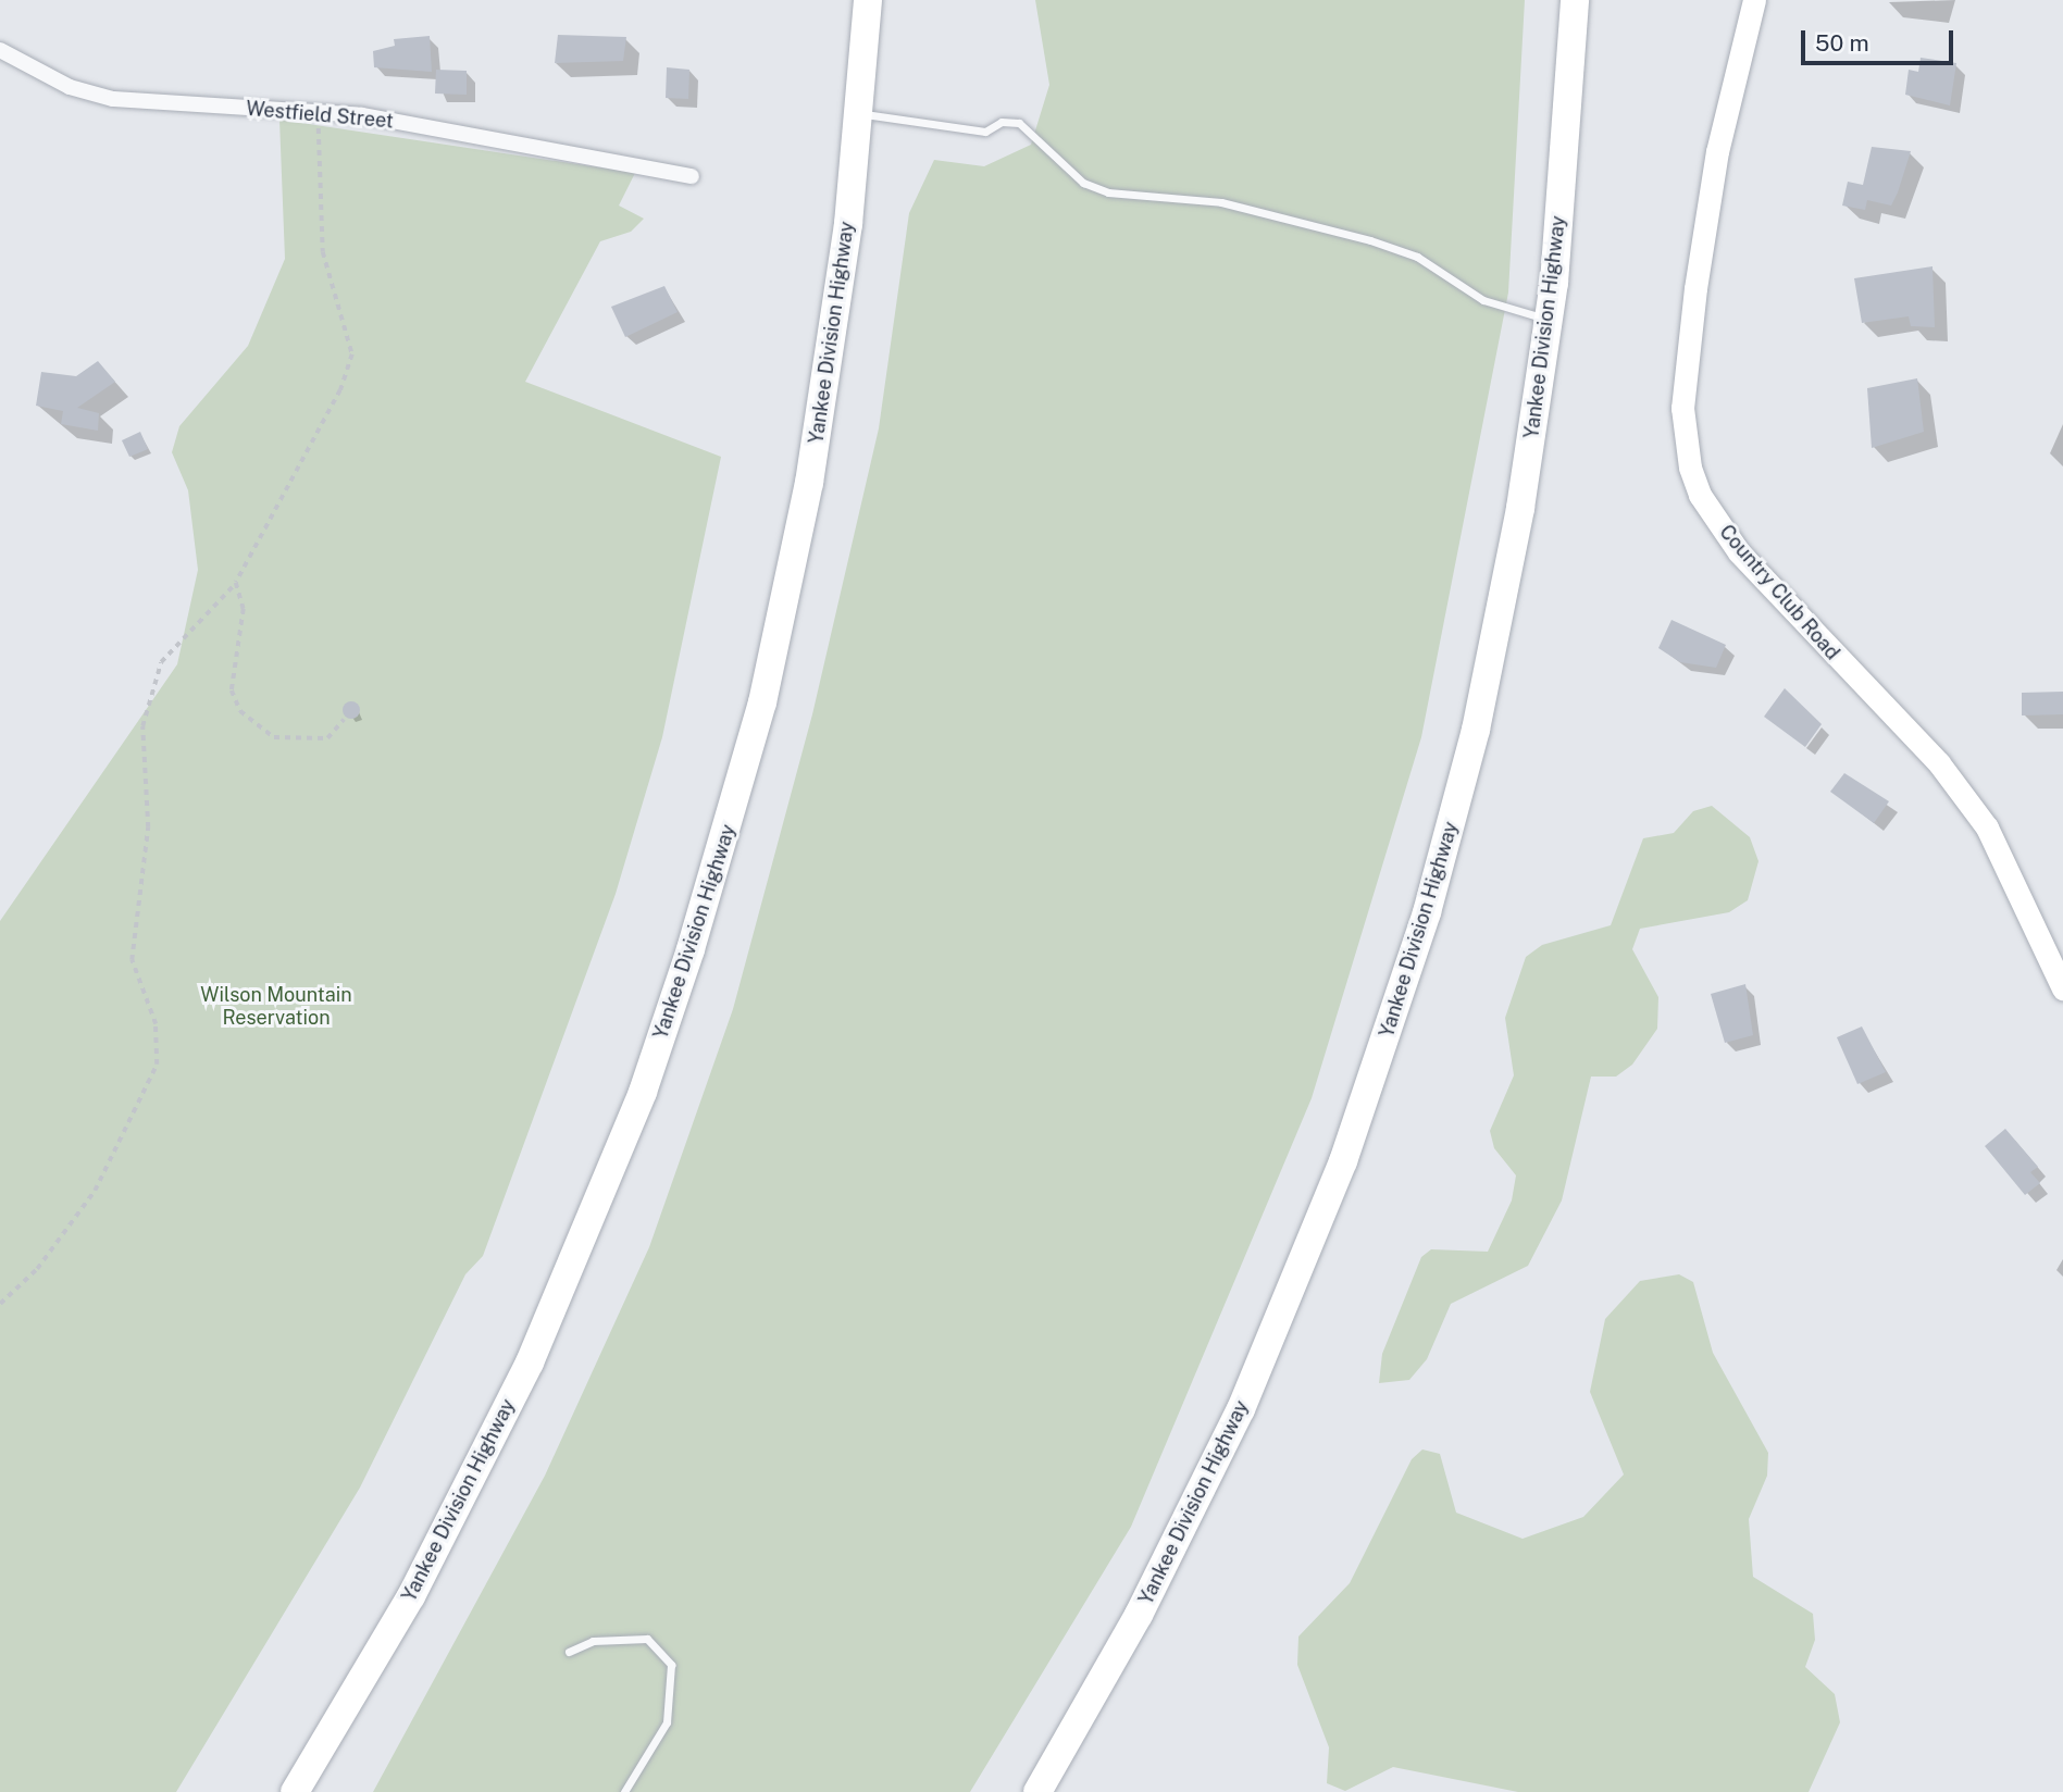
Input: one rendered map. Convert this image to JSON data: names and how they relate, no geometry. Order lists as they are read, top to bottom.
{
  "streets": {
    "highway": ["Yankee Division Highway"],
    "street": ["Westfield Street", "Country Club Road"]
  },
  "parks": ["Wilson Mountain Reservation"],
  "scale_bar": "50 m"
}
